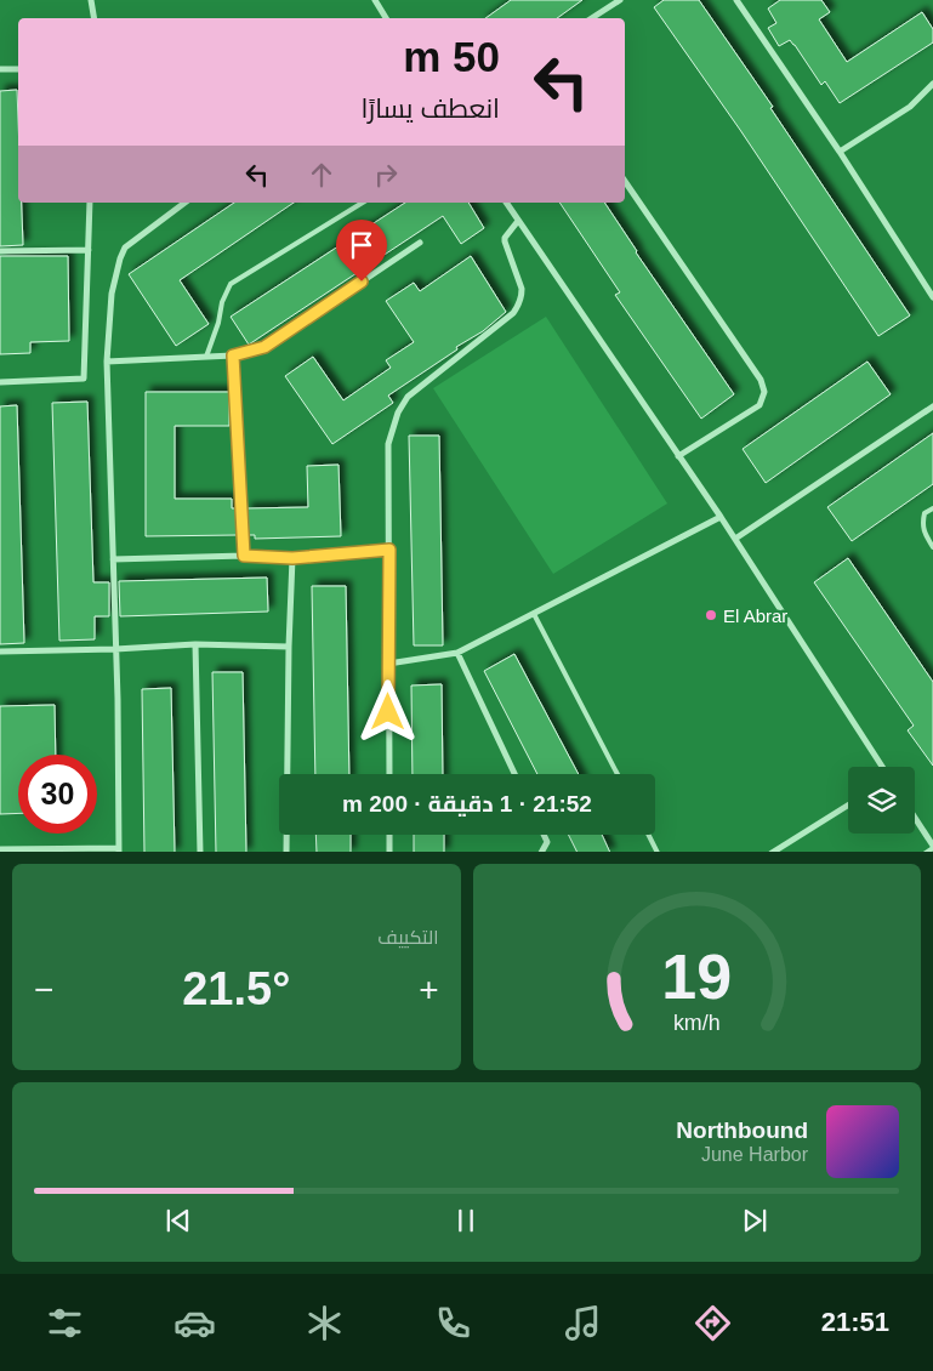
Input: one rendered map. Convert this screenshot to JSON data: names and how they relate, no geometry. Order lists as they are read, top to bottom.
{
  "places": ["El Abrar"],
  "page": {
    "turn": ["50 m", "انعطف يسارًا"],
    "limit": "30",
    "trip": "21:52 · 1 دقيقة · 200 m",
    "tile": "التكييف",
    "heat": ["−", "21.5°", "+"],
    "song": ["Northbound", "June Harbor"],
    "tabs": "21:51",
    "gauge": ["19", "km/h"]
  }
}
